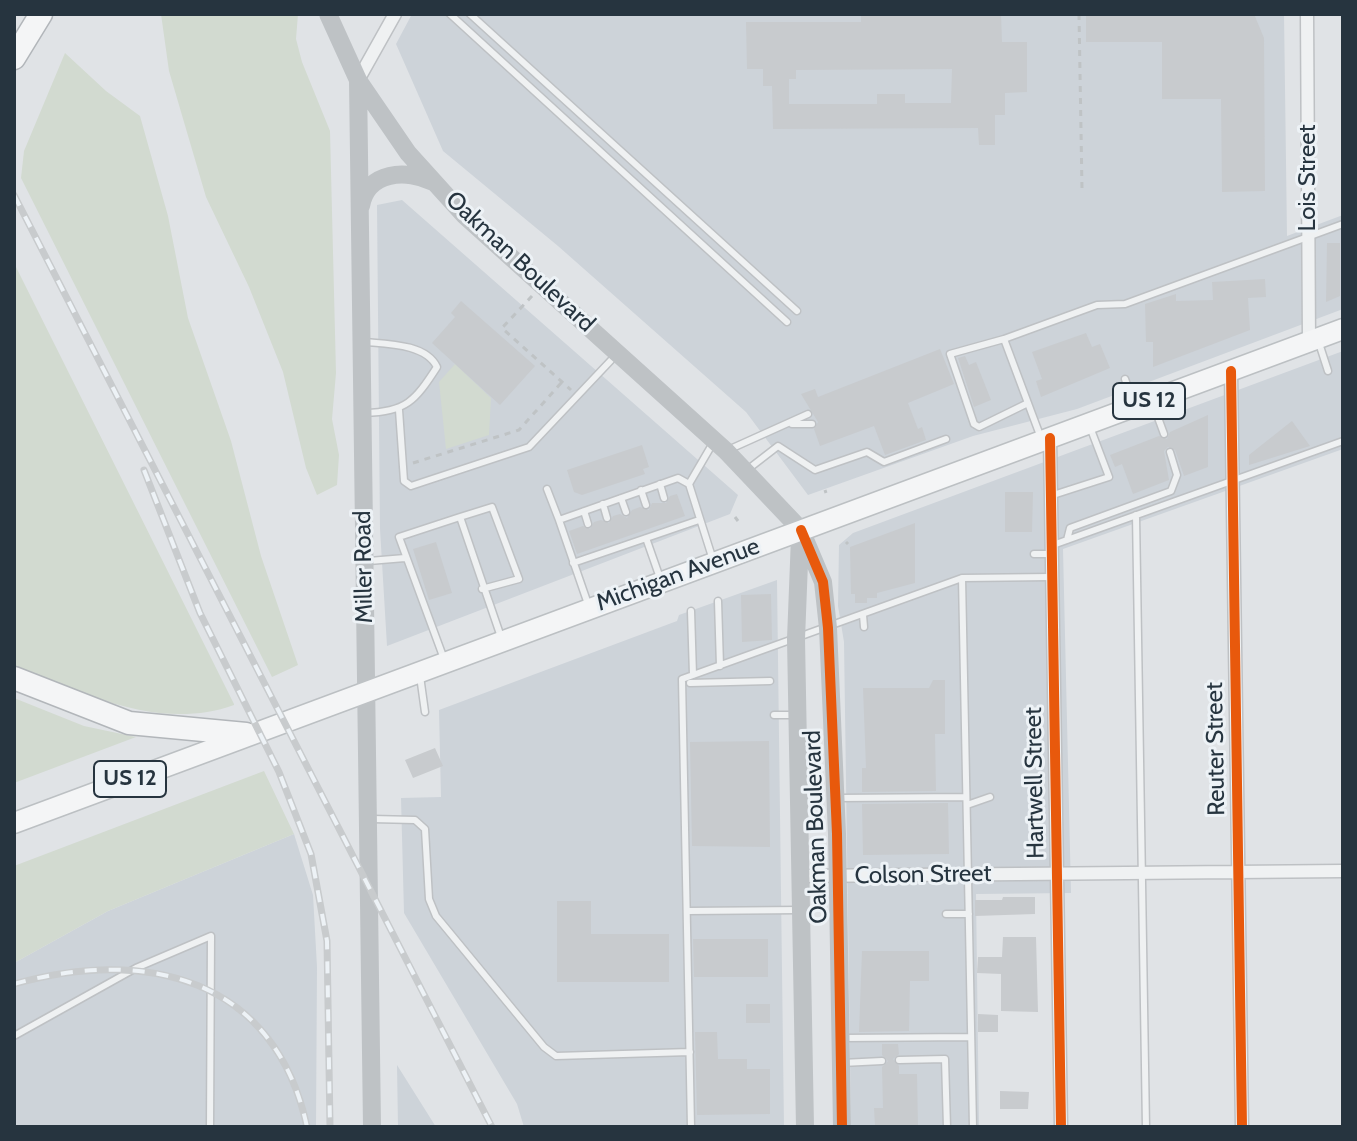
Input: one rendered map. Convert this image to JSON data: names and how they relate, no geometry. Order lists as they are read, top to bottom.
{
  "streets": {
    "main road": ["US 12", "Michigan Avenue"],
    "street": [
      "Lois Street",
      "Oakman Boulevard",
      "Miller Road",
      "Reuter Street",
      "Hartwell Street",
      "Colson Street"
    ]
  },
  "crossings": [
    ["Lois Street", "Michigan Avenue"],
    ["Oakman Boulevard", "Miller Road"],
    ["Oakman Boulevard", "Michigan Avenue"],
    ["Oakman Boulevard", "Colson Street"],
    ["Miller Road", "Michigan Avenue"],
    ["Michigan Avenue", "Reuter Street"],
    ["Michigan Avenue", "Hartwell Street"],
    ["Reuter Street", "Colson Street"],
    ["Hartwell Street", "Colson Street"]
  ]
}
